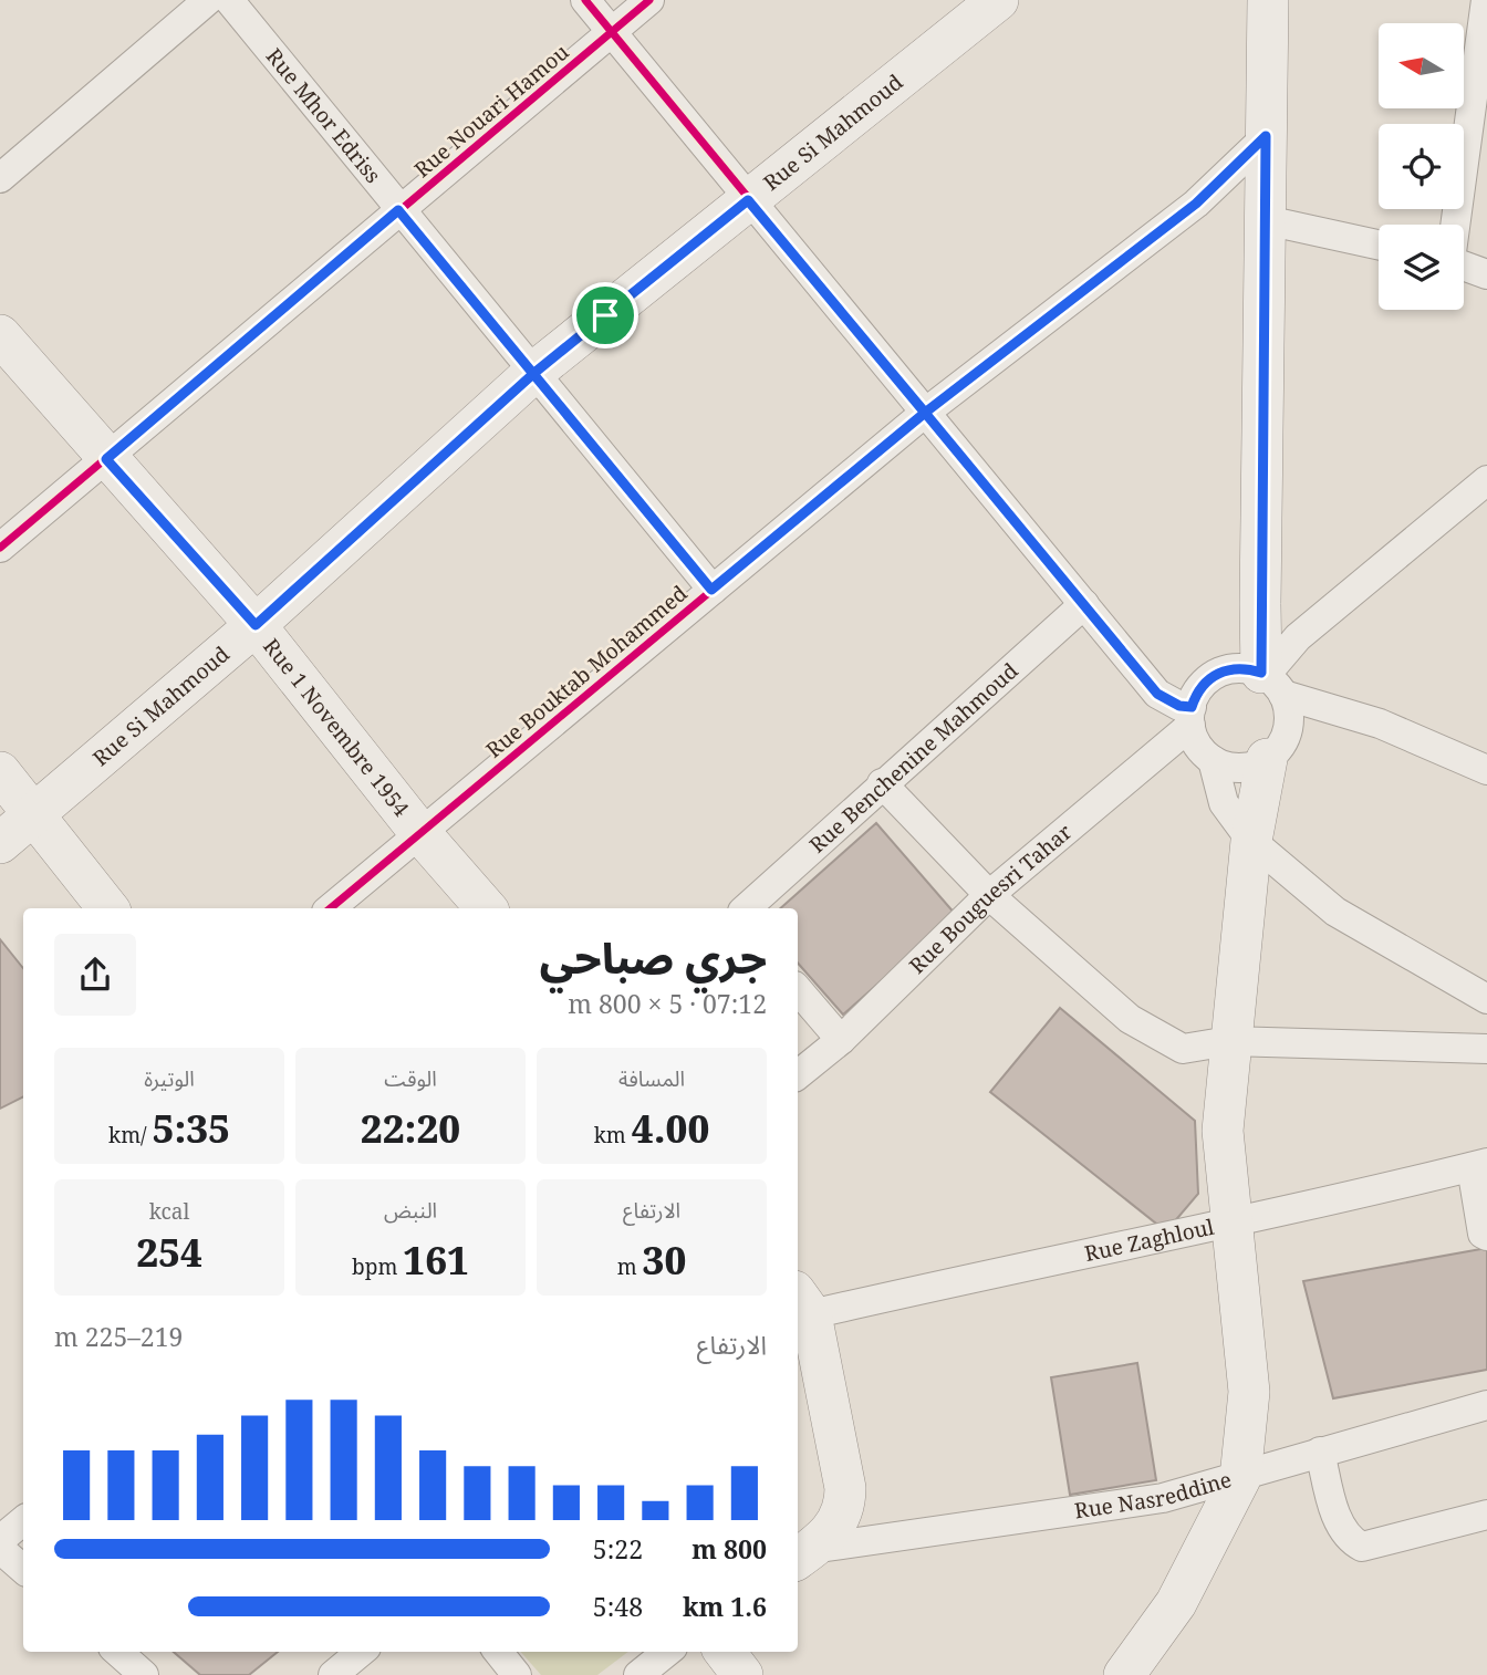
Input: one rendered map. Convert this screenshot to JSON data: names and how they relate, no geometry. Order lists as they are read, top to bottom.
{
  "streets": {
    "main road": ["Rue Si Mahmoud", "Rue 1 Novembre 1954"],
    "street": [
      "Rue Nouari Hamou",
      "Rue Mhor Edriss",
      "Rue Bouktab Mohammed",
      "Rue Benchenine Mahmoud",
      "Rue Bouguesri Tahar",
      "Rue Zaghloul",
      "Rue Nasreddine"
    ]
  },
  "crossings": [
    ["Rue Nouari Hamou", "Rue Mhor Edriss"],
    ["Rue Nouari Hamou", "Rue 1 Novembre 1954"],
    ["Rue Mhor Edriss", "Rue Si Mahmoud"],
    ["Rue Mhor Edriss", "Rue Bouktab Mohammed"],
    ["Rue Si Mahmoud", "Rue 1 Novembre 1954"],
    ["Rue Bouktab Mohammed", "Rue 1 Novembre 1954"]
  ],
  "north": "left",
  "page": {
    "heading": ["جري صباحي", "07:12 · 5 × 800 m"],
    "stats": [
      ["المسافة", "4.00 km"],
      ["الوقت", "22:20"],
      ["الوتيرة", "5:35 /km"],
      ["الارتفاع", "30 m"],
      ["النبض", "161 bpm"],
      ["kcal", "254"]
    ],
    "chart": ["الارتفاع", "219–225 m"],
    "list": [
      {
        "name": "800 m",
        "note": "5:22"
      },
      {
        "name": "1.6 km",
        "note": "5:48"
      }
    ]
  }
}
